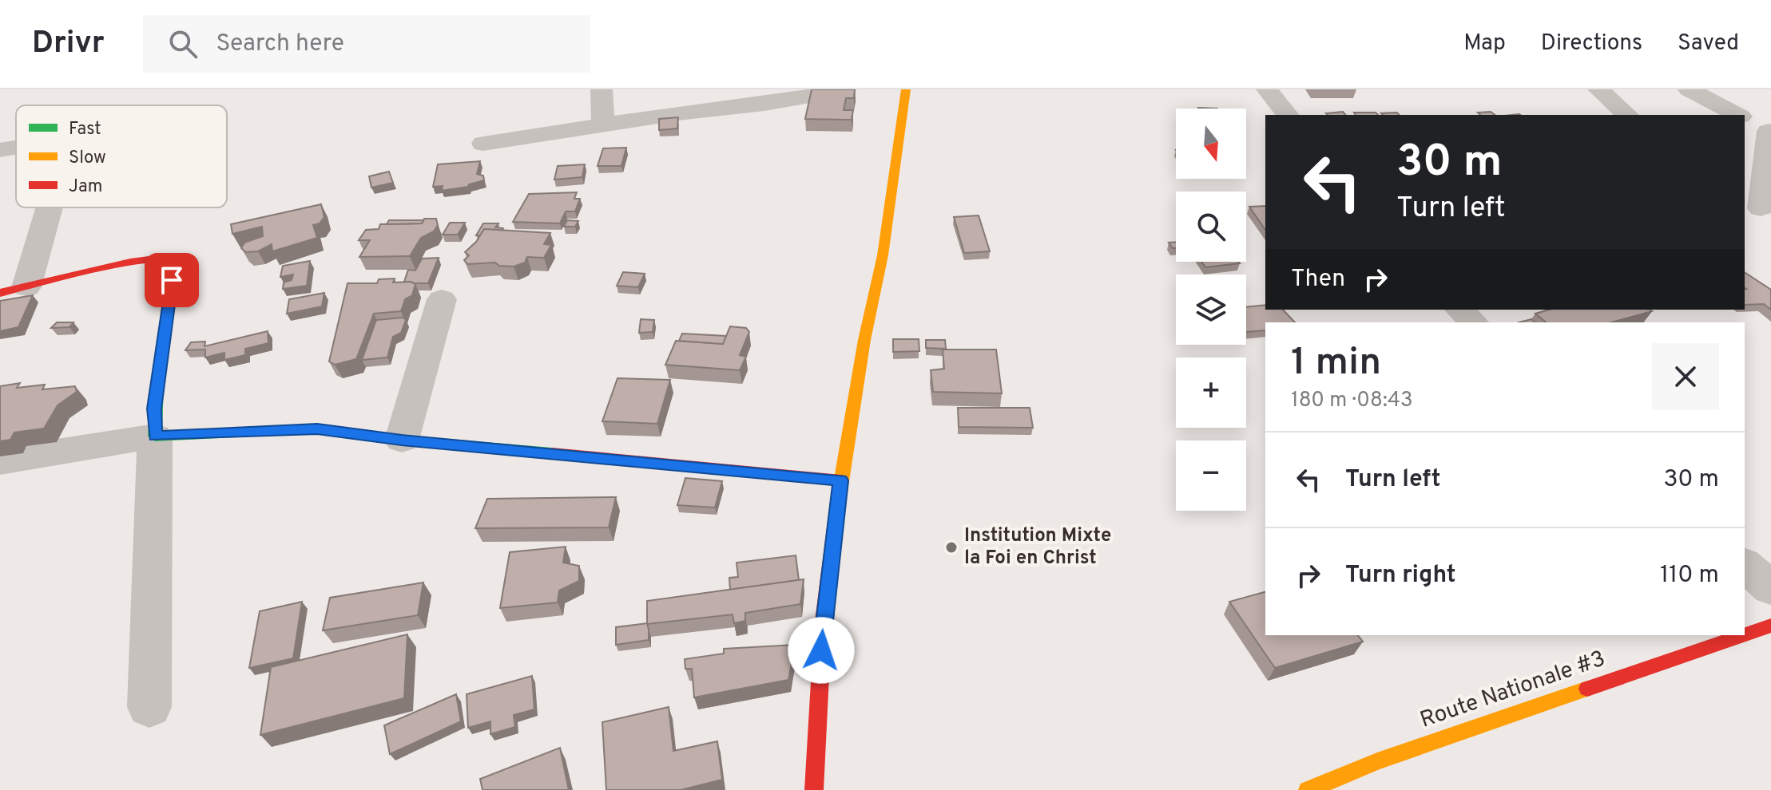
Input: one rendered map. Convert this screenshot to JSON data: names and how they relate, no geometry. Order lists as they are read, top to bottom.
{
  "streets": {
    "street": ["Route Nationale #3"]
  },
  "places": ["Institution Mixte la Foi en Christ"],
  "legend": ["Fast", "Slow", "Jam"],
  "north": "bottom",
  "page": {
    "header": "Drivr",
    "search": "Search here",
    "nav": ["Map", "Directions", "Saved"],
    "map_buttons": ["+", "−"],
    "turn": ["30 m", "Turn left"],
    "then": "Then",
    "heading": ["1 min", "180 m · 08:43"],
    "list": [
      {
        "name": "Turn left",
        "value": "30 m"
      },
      {
        "name": "Turn right",
        "value": "110 m"
      }
    ]
  }
}
